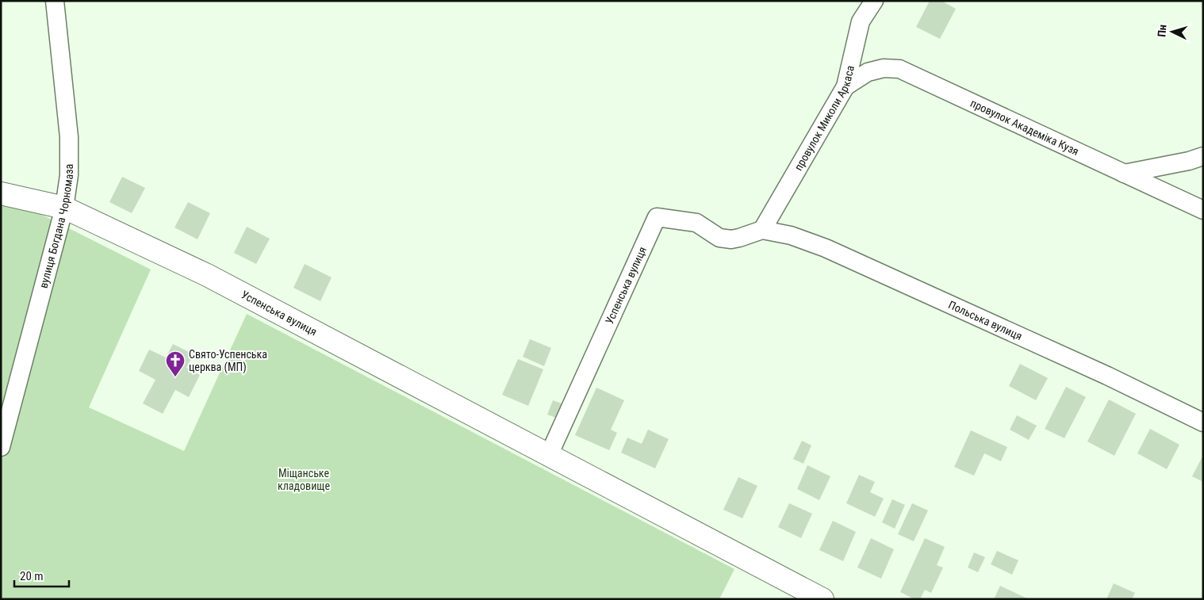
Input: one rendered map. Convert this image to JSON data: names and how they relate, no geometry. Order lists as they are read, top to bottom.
{
  "streets": {
    "street": [
      "провулок Миколи Аркаса",
      "провулок Академіка Кузя",
      "вулиця Богдана Чорномаза",
      "Успенська вулиця",
      "Польська вулиця"
    ]
  },
  "crossings": [
    ["провулок Миколи Аркаса", "провулок Академіка Кузя"],
    ["провулок Миколи Аркаса", "Успенська вулиця"],
    ["провулок Миколи Аркаса", "Польська вулиця"],
    ["вулиця Богдана Чорномаза", "Успенська вулиця"],
    ["Успенська вулиця", "Польська вулиця"]
  ],
  "parks": ["Міщанське кладовище"],
  "places": {
    "church": ["Свято-Успенська церква (МП)"]
  },
  "scale_bar": "20 m",
  "north": "left"
}
